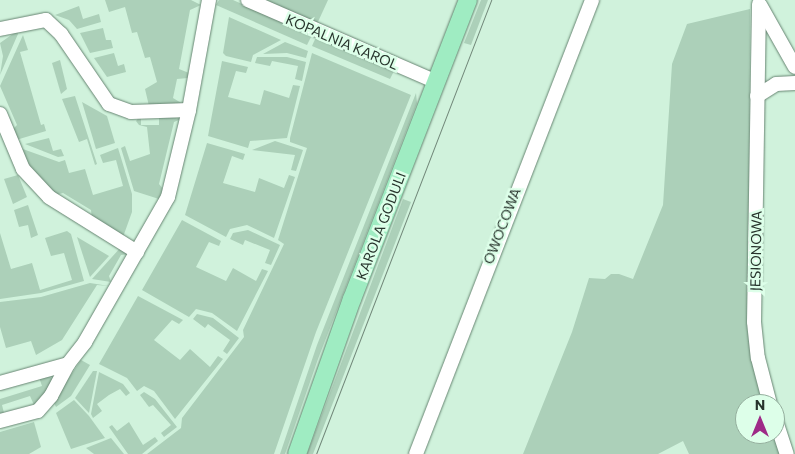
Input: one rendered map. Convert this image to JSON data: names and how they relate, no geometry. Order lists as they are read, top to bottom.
{
  "streets": {
    "main road": ["KAROLA GODULI"],
    "street": ["KOPALNIA KAROL", "OWOCOWA", "JESIONOWA"]
  },
  "crossings": [
    ["KOPALNIA KAROL", "KAROLA GODULI"]
  ],
  "north": "top"
}
